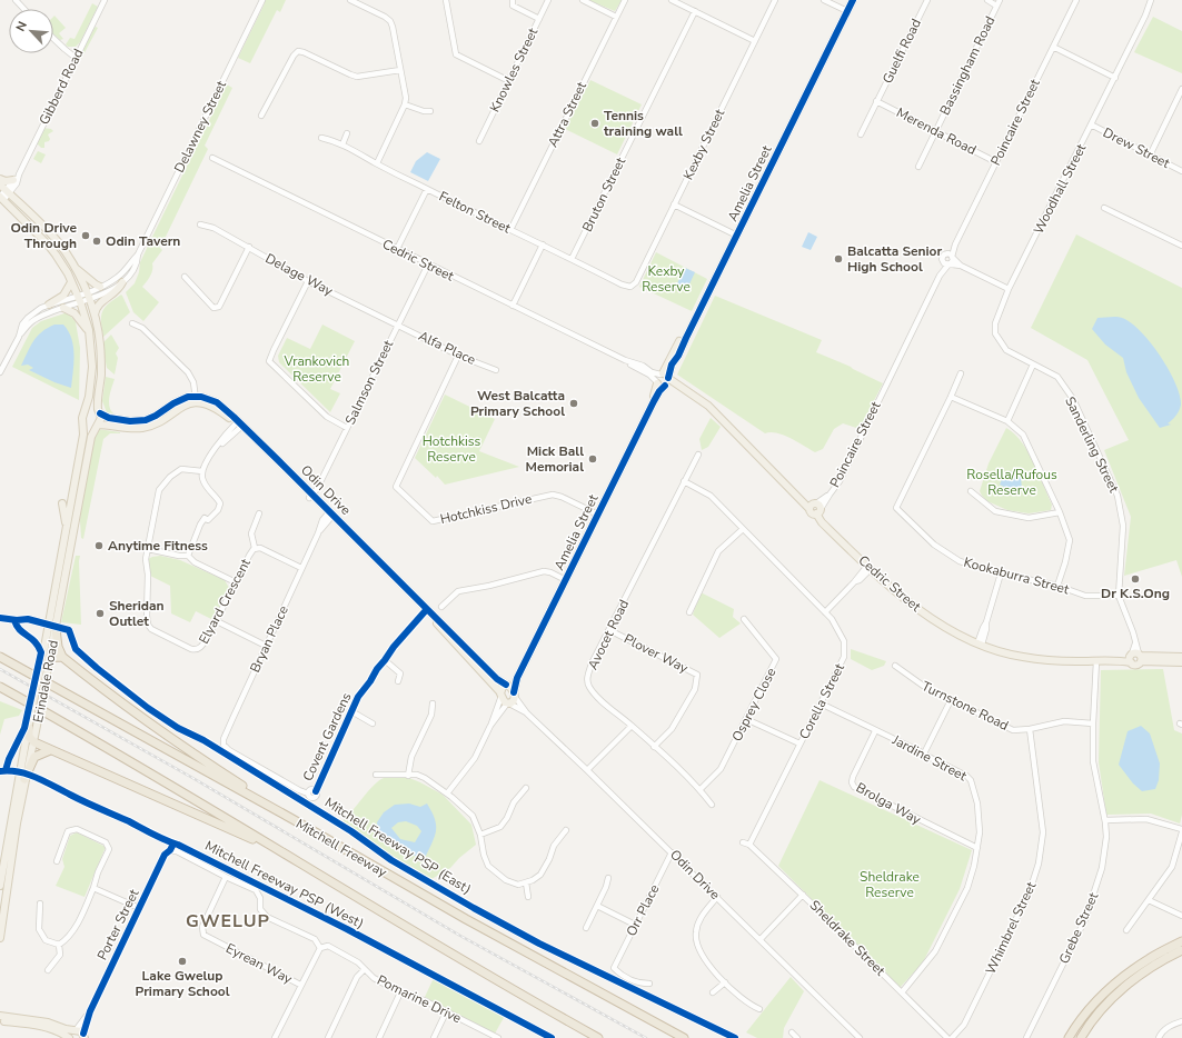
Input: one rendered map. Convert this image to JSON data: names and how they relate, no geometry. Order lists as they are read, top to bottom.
{
  "streets": {
    "highway": ["Mitchell Freeway"],
    "main road": [
      "Amelia Street",
      "Cedric Street",
      "Odin Drive",
      "Erindale Road"
    ],
    "street": [
      "Guelfi Road",
      "Bassingham Road",
      "Knowles Street",
      "Gibberd Road",
      "Attra Street",
      "Poincaire Street",
      "Delawney Street",
      "Merenda Road",
      "Kexby Street",
      "Drew Street",
      "Woodhall Street",
      "Bruton Street",
      "Felton Street",
      "Delage Way",
      "Alfa Place",
      "Salmson Street",
      "Sanderling Street",
      "Hotchkiss Drive",
      "Kookaburra Street",
      "Elyard Crescent",
      "Avocet Road",
      "Bryan Place",
      "Plover Way",
      "Corella Street",
      "Osprey Close",
      "Turnstone Road",
      "Covent Gardens",
      "Jardine Street",
      "Brolga Way",
      "Orr Place",
      "Porter Street",
      "Whimbrel Street",
      "Grebe Street",
      "Sheldrake Street",
      "Eyrean Way",
      "Pomarine Drive"
    ],
    "cycle path": ["Mitchell Freeway PSP (East)", "Mitchell Freeway PSP (West)"]
  },
  "crossings": [
    ["Guelfi Road", "Merenda Road"],
    ["Bassingham Road", "Merenda Road"],
    ["Gibberd Road", "Erindale Road"],
    ["Attra Street", "Felton Street"],
    ["Poincaire Street", "Merenda Road"],
    ["Poincaire Street", "Cedric Street"],
    ["Delawney Street", "Erindale Road"],
    ["Kexby Street", "Felton Street"],
    ["Drew Street", "Woodhall Street"],
    ["Amelia Street", "Cedric Street"],
    ["Amelia Street", "Odin Drive"],
    ["Amelia Street", "Hotchkiss Drive"],
    ["Woodhall Street", "Sanderling Street"],
    ["Bruton Street", "Felton Street"],
    ["Cedric Street", "Salmson Street"],
    ["Cedric Street", "Sanderling Street"],
    ["Cedric Street", "Grebe Street"],
    ["Delage Way", "Alfa Place"],
    ["Delage Way", "Salmson Street"],
    ["Alfa Place", "Salmson Street"],
    ["Alfa Place", "Hotchkiss Drive"],
    ["Salmson Street", "Odin Drive"],
    ["Sanderling Street", "Kookaburra Street"],
    ["Odin Drive", "Bryan Place"],
    ["Odin Drive", "Covent Gardens"],
    ["Odin Drive", "Orr Place"],
    ["Elyard Crescent", "Bryan Place"],
    ["Avocet Road", "Plover Way"],
    ["Avocet Road", "Corella Street"],
    ["Avocet Road", "Osprey Close"],
    ["Bryan Place", "Covent Gardens"],
    ["Corella Street", "Jardine Street"],
    ["Corella Street", "Sheldrake Street"],
    ["Turnstone Road", "Whimbrel Street"],
    ["Turnstone Road", "Grebe Street"],
    ["Jardine Street", "Brolga Way"],
    ["Jardine Street", "Sheldrake Street"],
    ["Porter Street", "Eyrean Way"]
  ],
  "districts": ["GWELUP"],
  "parks": [
    "Kexby Reserve",
    "Vrankovich Reserve",
    "Hotchkiss Reserve",
    "Rosella/Rufous Reserve",
    "Sheldrake Reserve"
  ],
  "places": [
    "Tennis training wall",
    "Odin Drive Through",
    "Odin Tavern",
    "Balcatta Senior High School",
    "West Balcatta Primary School",
    "Mick Ball Memorial",
    "Anytime Fitness",
    "Dr K.S.Ong",
    "Sheridan Outlet",
    "Lake Gwelup Primary School"
  ],
  "north": "top left"
}
